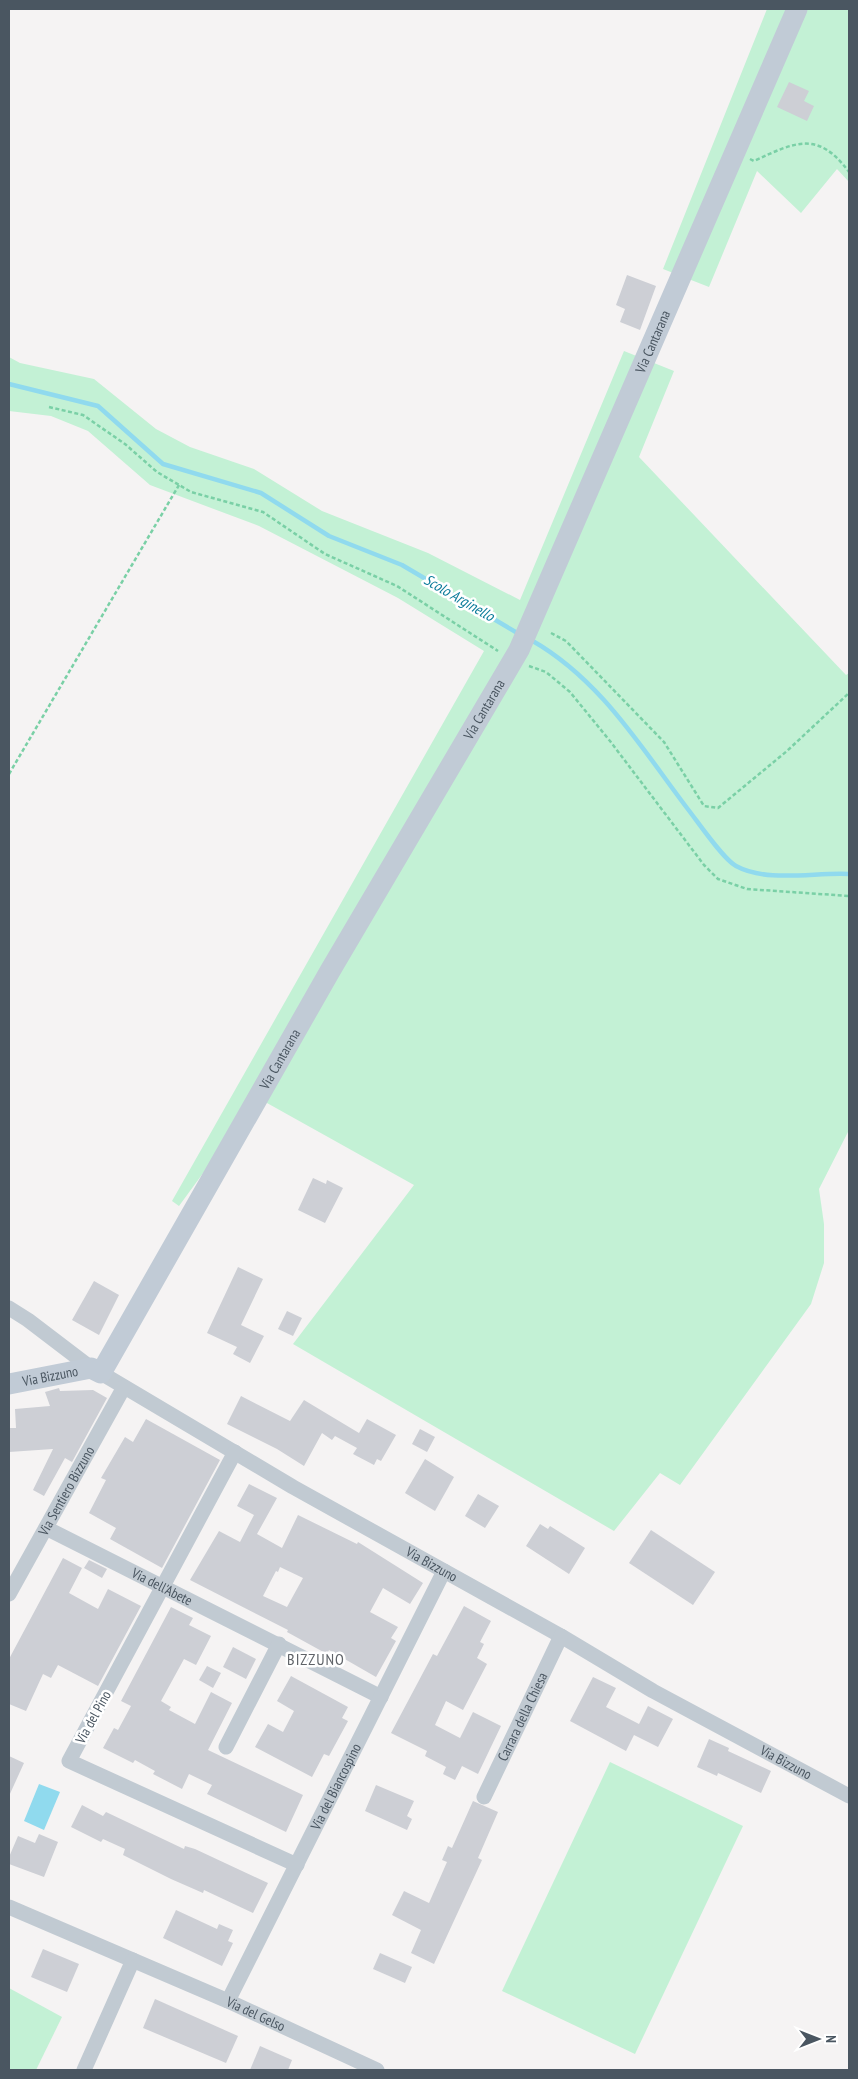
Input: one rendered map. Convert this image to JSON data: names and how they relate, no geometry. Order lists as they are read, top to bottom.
{
  "streets": {
    "street": [
      "Via Cantarana",
      "Via Bizzuno",
      "Via Sentiero Bizzuno",
      "Via dell'Abete",
      "Carrara della Chiesa",
      "Via del Pino",
      "Via del Biancospino",
      "Via del Gelso"
    ]
  },
  "crossings": [
    ["Via Cantarana", "Via Bizzuno"],
    ["Via Bizzuno", "Via Sentiero Bizzuno"],
    ["Via Bizzuno", "Carrara della Chiesa"],
    ["Via Bizzuno", "Via del Pino"],
    ["Via Bizzuno", "Via del Biancospino"],
    ["Via Sentiero Bizzuno", "Via dell'Abete"],
    ["Via dell'Abete", "Via del Pino"],
    ["Via dell'Abete", "Via del Biancospino"],
    ["Via del Pino", "Via del Biancospino"],
    ["Via del Biancospino", "Via del Gelso"]
  ],
  "districts": ["BIZZUNO"],
  "water": ["Scolo Arginello"],
  "north": "right"
}
